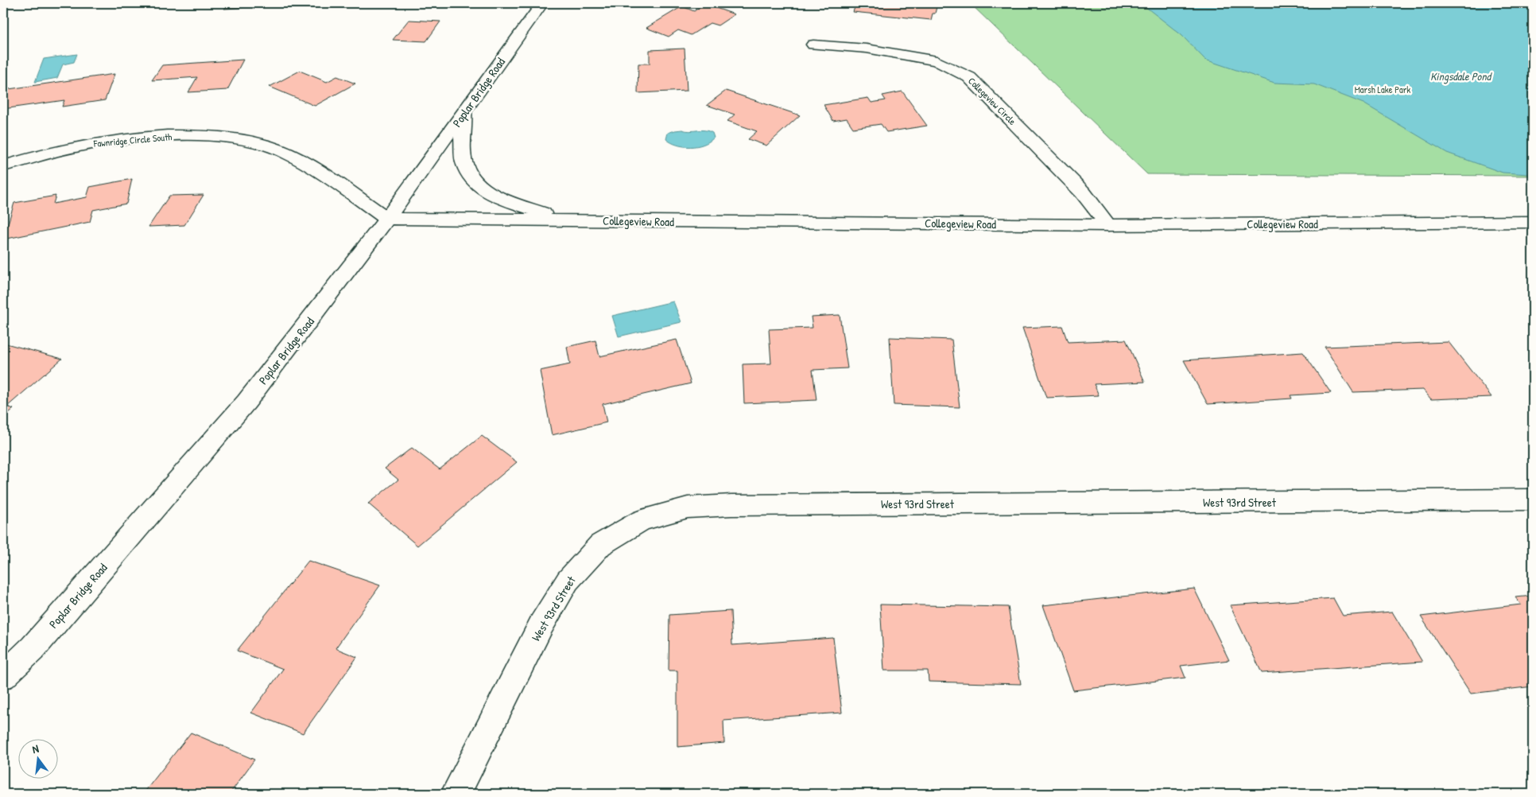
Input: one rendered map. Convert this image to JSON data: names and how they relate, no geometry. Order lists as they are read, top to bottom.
{
  "streets": {
    "street": [
      "Poplar Bridge Road",
      "Collegeview Circle",
      "Fawnridge Circle South",
      "Collegeview Road",
      "West 93rd Street"
    ]
  },
  "crossings": [
    ["Poplar Bridge Road", "Fawnridge Circle South"],
    ["Poplar Bridge Road", "Collegeview Road"],
    ["Collegeview Circle", "Collegeview Road"],
    ["Fawnridge Circle South", "Collegeview Road"]
  ],
  "water": ["Kingsdale Pond"],
  "parks": ["Marsh Lake Park"],
  "north": "top"
}
